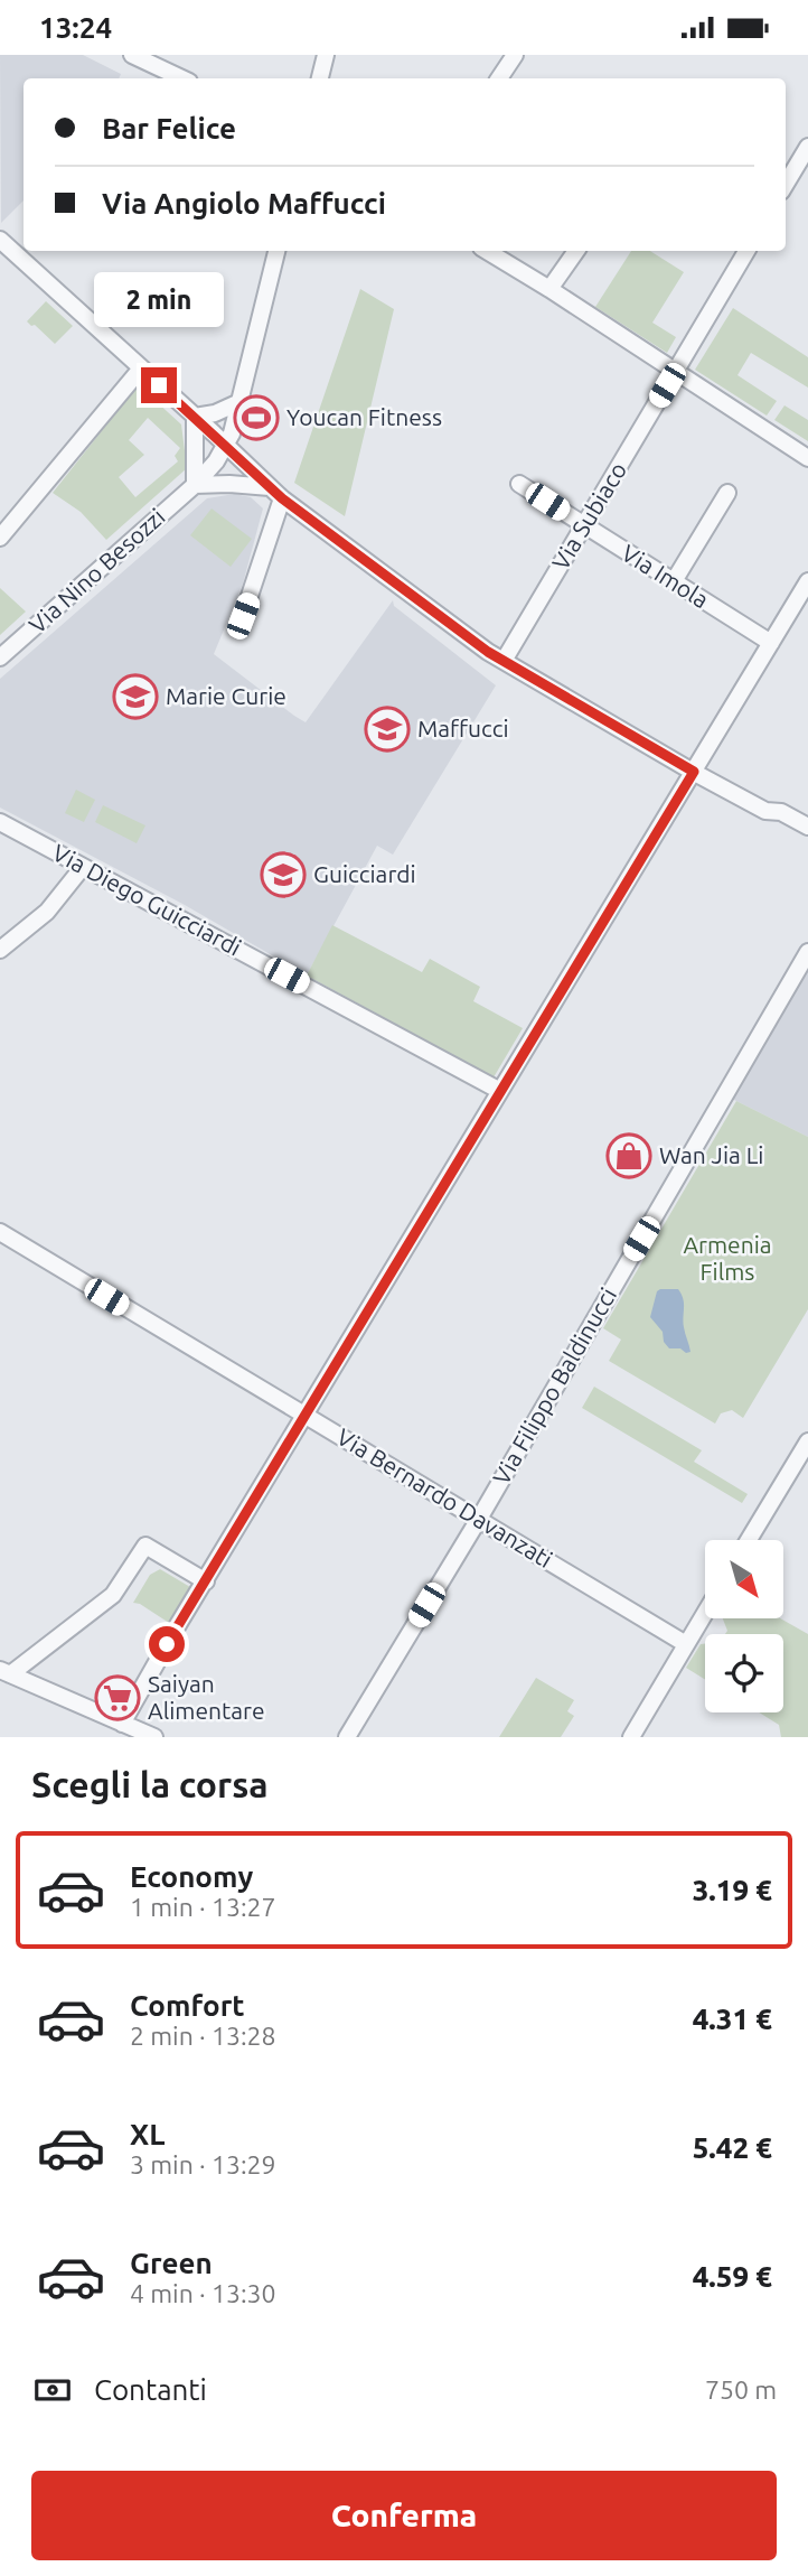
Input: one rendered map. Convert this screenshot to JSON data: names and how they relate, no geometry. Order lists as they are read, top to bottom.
{
  "streets": {
    "street": [
      "Via Subiaco",
      "Via Nino Besozzi",
      "Via Imola",
      "Via Diego Guicciardi",
      "Via Filippo Baldinucci",
      "Via Bernardo Davanzati"
    ]
  },
  "crossings": [
    ["Via Subiaco", "Via Imola"],
    ["Via Filippo Baldinucci", "Via Bernardo Davanzati"]
  ],
  "parks": ["Armenia Films"],
  "places": {
    "sports": ["Youcan Fitness"],
    "school or university": ["Marie Curie", "Maffucci", "Guicciardi"],
    "shop": ["Wan Jia Li"],
    "supermarket": ["Saiyan Alimentare"]
  },
  "north": "bottom right",
  "page": {
    "status": "13:24",
    "banner": ["Bar Felice", "Via Angiolo Maffucci"],
    "bubble": "2 min",
    "heading": "Scegli la corsa",
    "list": [
      {
        "name": "Economy",
        "note": "1 min · 13:27",
        "value": "3.19 €"
      },
      {
        "name": "Comfort",
        "note": "2 min · 13:28",
        "value": "4.31 €"
      },
      {
        "name": "XL",
        "note": "3 min · 13:29",
        "value": "5.42 €"
      },
      {
        "name": "Green",
        "note": "4 min · 13:30",
        "value": "4.59 €"
      }
    ],
    "pay": ["Contanti", "750 m"],
    "buttons": "Conferma"
  }
}
